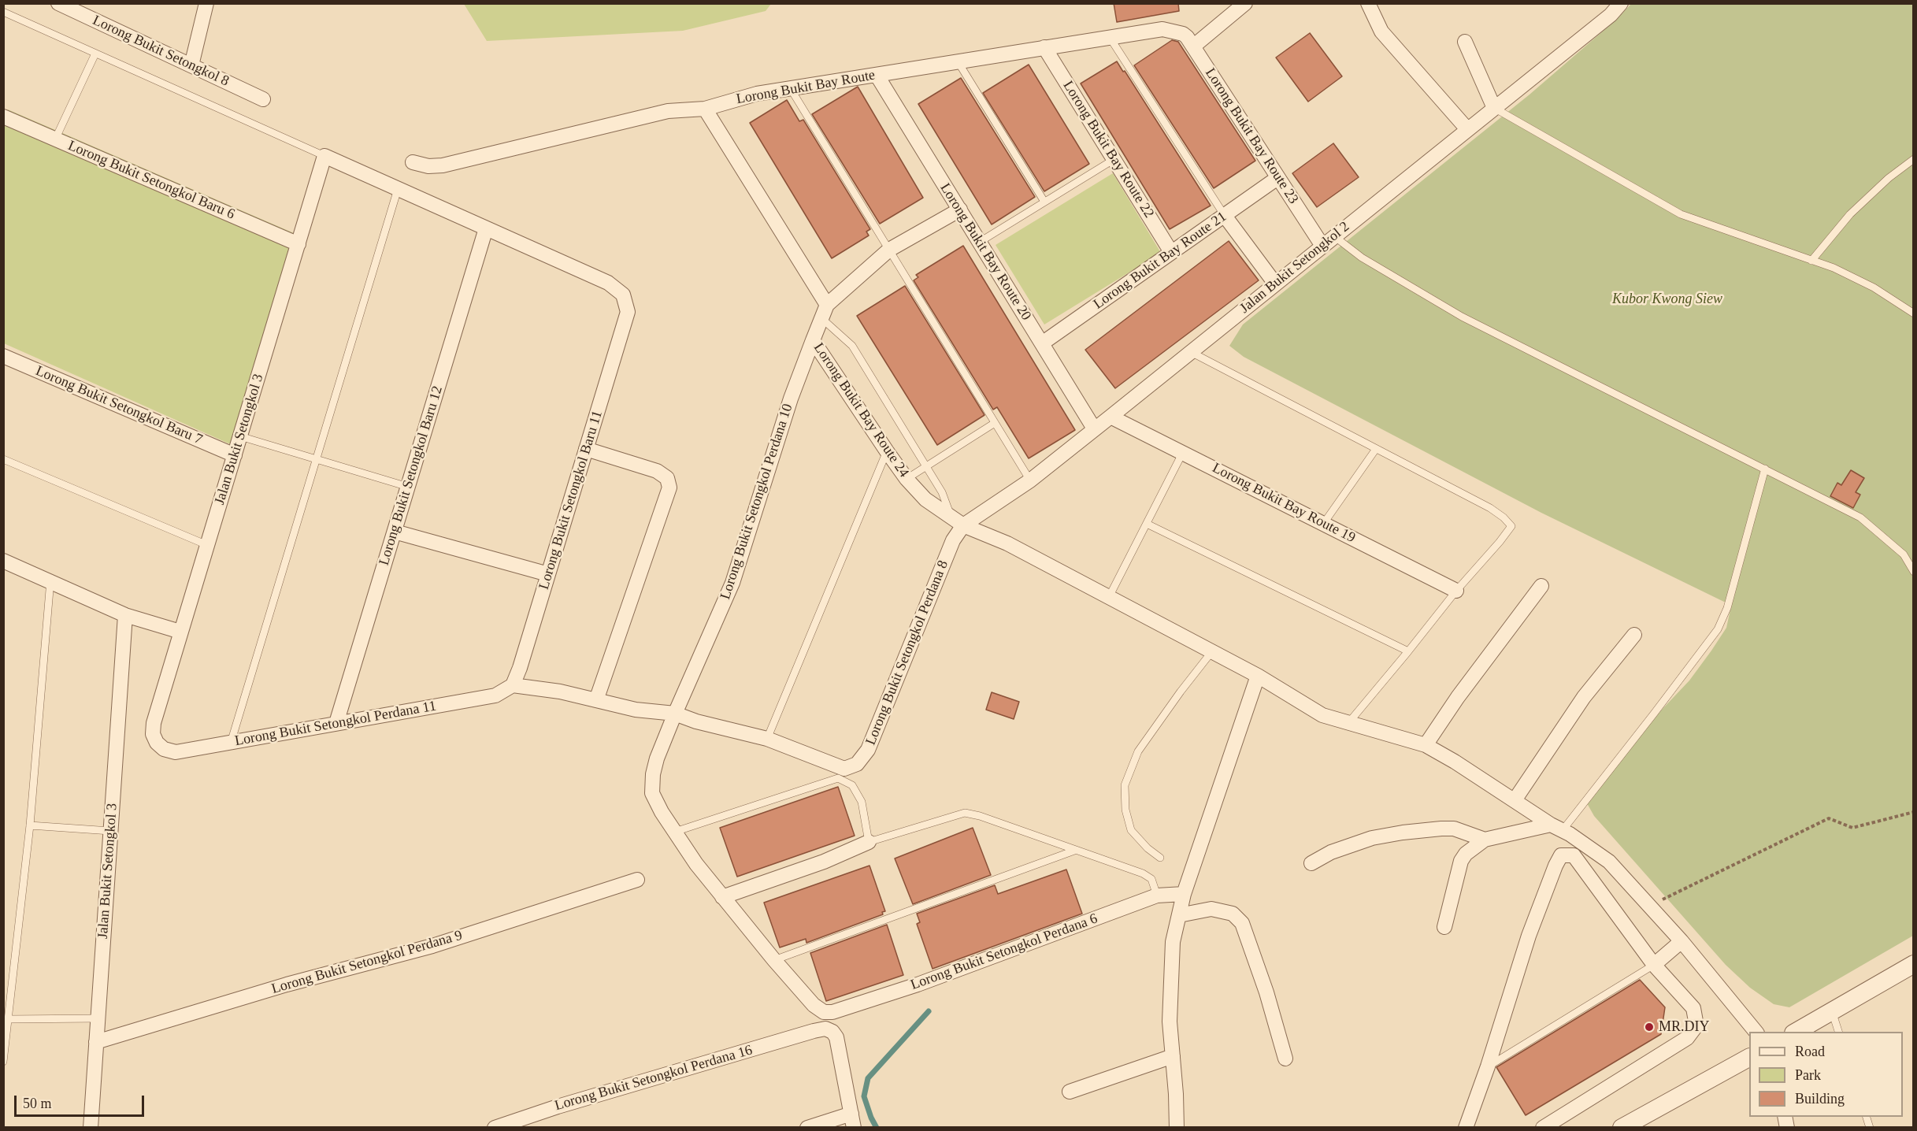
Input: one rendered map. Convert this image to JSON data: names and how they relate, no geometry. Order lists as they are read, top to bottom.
{
  "streets": {
    "street": [
      "Lorong Bukit Setongkol 8",
      "Lorong Bukit Bay Route",
      "Lorong Bukit Bay Route 23",
      "Lorong Bukit Bay Route 22",
      "Lorong Bukit Setongkol Baru 6",
      "Lorong Bukit Bay Route 20",
      "Lorong Bukit Bay Route 21",
      "Jalan Bukit Setongkol 2",
      "Lorong Bukit Setongkol Baru 7",
      "Lorong Bukit Bay Route 24",
      "Jalan Bukit Setongkol 3",
      "Lorong Bukit Setongkol Baru 12",
      "Lorong Bukit Setongkol Baru 11",
      "Lorong Bukit Setongkol Perdana 10",
      "Lorong Bukit Bay Route 19",
      "Lorong Bukit Setongkol Perdana 8",
      "Lorong Bukit Setongkol Perdana 11",
      "Lorong Bukit Setongkol Perdana 6",
      "Lorong Bukit Setongkol Perdana 9",
      "Lorong Bukit Setongkol Perdana 16"
    ]
  },
  "crossings": [
    ["Lorong Bukit Bay Route", "Lorong Bukit Bay Route 23"],
    ["Lorong Bukit Bay Route", "Lorong Bukit Bay Route 22"],
    ["Lorong Bukit Bay Route", "Lorong Bukit Bay Route 20"],
    ["Lorong Bukit Bay Route 23", "Lorong Bukit Bay Route 21"],
    ["Lorong Bukit Bay Route 23", "Jalan Bukit Setongkol 2"],
    ["Lorong Bukit Bay Route 22", "Lorong Bukit Bay Route 21"],
    ["Lorong Bukit Setongkol Baru 6", "Jalan Bukit Setongkol 3"],
    ["Lorong Bukit Bay Route 20", "Lorong Bukit Bay Route 21"],
    ["Lorong Bukit Bay Route 20", "Jalan Bukit Setongkol 2"],
    ["Jalan Bukit Setongkol 2", "Lorong Bukit Bay Route 24"],
    ["Jalan Bukit Setongkol 2", "Lorong Bukit Bay Route 19"],
    ["Jalan Bukit Setongkol 2", "Lorong Bukit Setongkol Perdana 8"],
    ["Lorong Bukit Setongkol Baru 7", "Jalan Bukit Setongkol 3"],
    ["Lorong Bukit Bay Route 24", "Lorong Bukit Setongkol Perdana 10"],
    ["Lorong Bukit Bay Route 24", "Lorong Bukit Setongkol Perdana 8"],
    ["Jalan Bukit Setongkol 3", "Lorong Bukit Setongkol Perdana 11"],
    ["Jalan Bukit Setongkol 3", "Lorong Bukit Setongkol Perdana 9"],
    ["Lorong Bukit Setongkol Baru 12", "Lorong Bukit Setongkol Baru 11"],
    ["Lorong Bukit Setongkol Baru 12", "Lorong Bukit Setongkol Perdana 11"],
    ["Lorong Bukit Setongkol Baru 11", "Lorong Bukit Setongkol Perdana 8"],
    ["Lorong Bukit Setongkol Baru 11", "Lorong Bukit Setongkol Perdana 11"],
    ["Lorong Bukit Setongkol Perdana 10", "Lorong Bukit Setongkol Perdana 8"],
    ["Lorong Bukit Setongkol Perdana 10", "Lorong Bukit Setongkol Perdana 6"],
    ["Lorong Bukit Setongkol Perdana 8", "Lorong Bukit Setongkol Perdana 11"]
  ],
  "parks": ["Kubor Kwong Siew"],
  "places": ["MR.DIY"],
  "legend": ["Road", "Park", "Building"],
  "scale_bar": "50 m"
}
